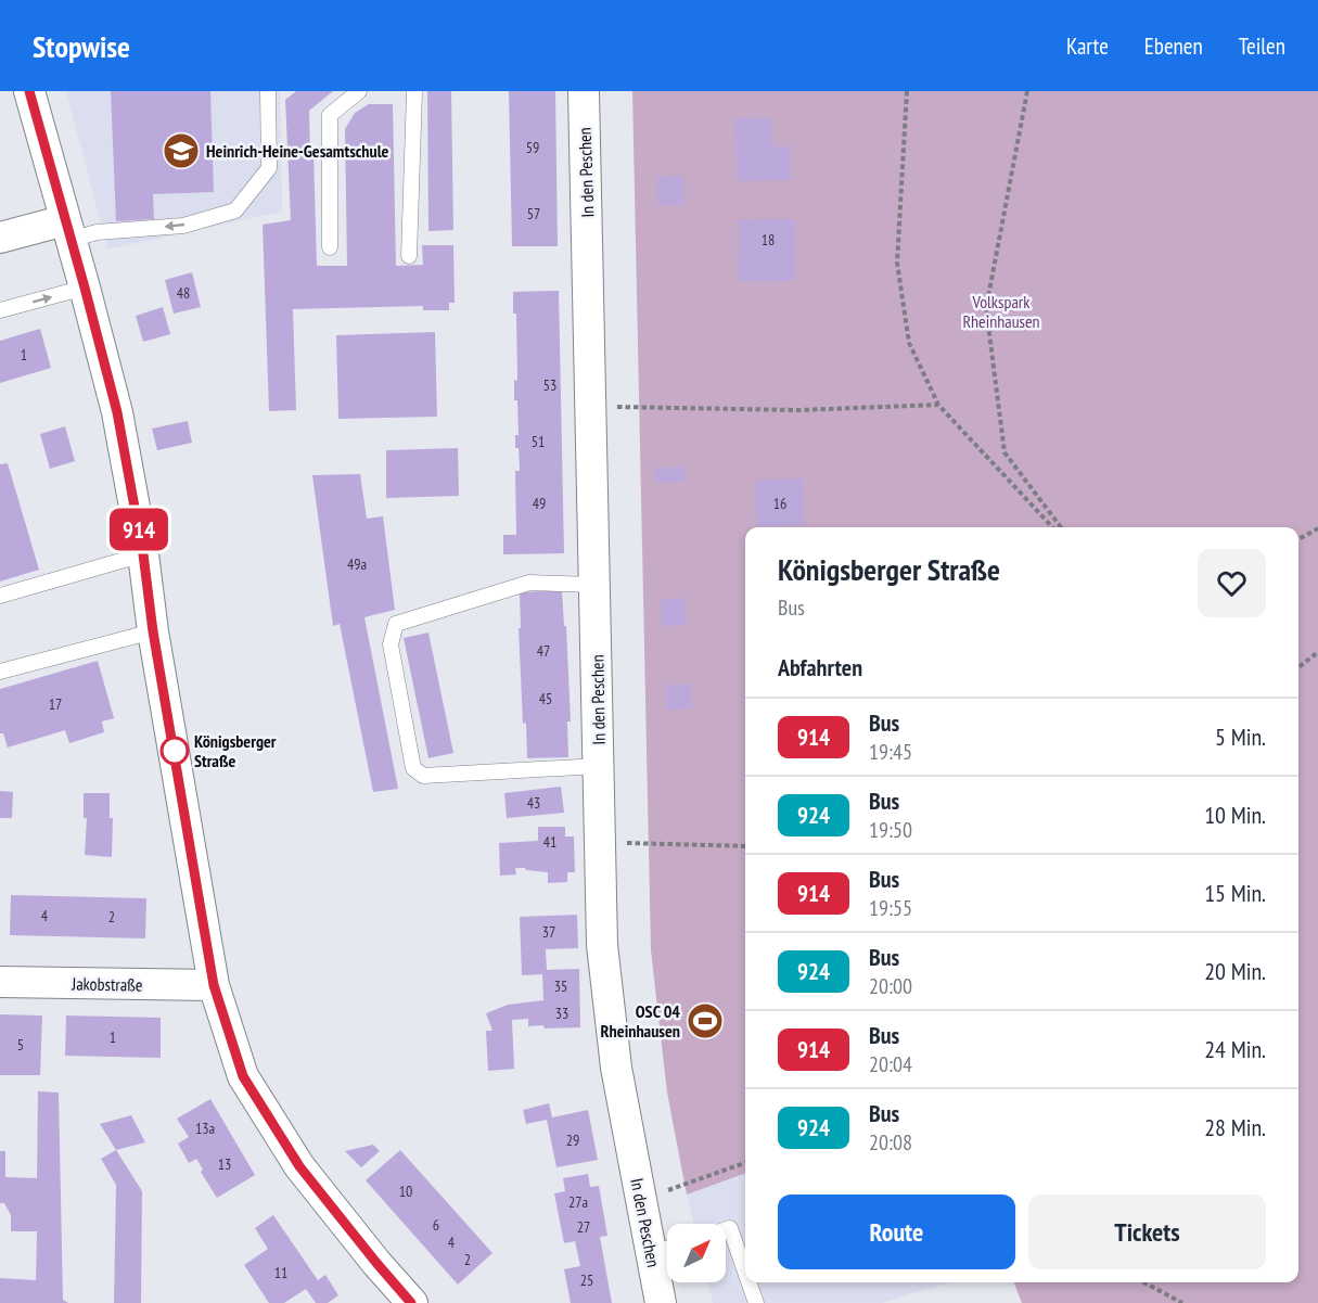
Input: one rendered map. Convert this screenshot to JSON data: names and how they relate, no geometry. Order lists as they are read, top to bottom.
{
  "streets": {
    "street": ["In den Peschen", "Jakobstraße"]
  },
  "parks": ["Volkspark Rheinhausen"],
  "places": {
    "school or university": ["Heinrich-Heine-Gesamtschule"],
    "other": ["Königsberger Straße"],
    "sports": ["OSC 04 Rheinhausen"]
  },
  "lines": ["bus line 914"],
  "house_numbers": [
    "59",
    "57",
    "18",
    "48",
    "1",
    "53",
    "51",
    "49",
    "16",
    "49a",
    "47",
    "45",
    "17",
    "43",
    "41",
    "4",
    "2",
    "37",
    "35",
    "33",
    "1",
    "5",
    "13a",
    "29",
    "13",
    "10",
    "27a",
    "6",
    "27",
    "4",
    "2",
    "11",
    "25"
  ],
  "north": "top right",
  "page": {
    "header": "Stopwise",
    "nav": ["Karte", "Ebenen", "Teilen"],
    "on_map": "914",
    "heading": [
      ["Königsberger Straße", "Bus"],
      "Abfahrten"
    ],
    "list": [
      {
        "mark": "914",
        "name": "Bus",
        "note": "19:45",
        "value": "5 Min."
      },
      {
        "mark": "924",
        "name": "Bus",
        "note": "19:50",
        "value": "10 Min."
      },
      {
        "mark": "914",
        "name": "Bus",
        "note": "19:55",
        "value": "15 Min."
      },
      {
        "mark": "924",
        "name": "Bus",
        "note": "20:00",
        "value": "20 Min."
      },
      {
        "mark": "914",
        "name": "Bus",
        "note": "20:04",
        "value": "24 Min."
      },
      {
        "mark": "924",
        "name": "Bus",
        "note": "20:08",
        "value": "28 Min."
      }
    ],
    "buttons": ["Route", "Tickets"]
  }
}
